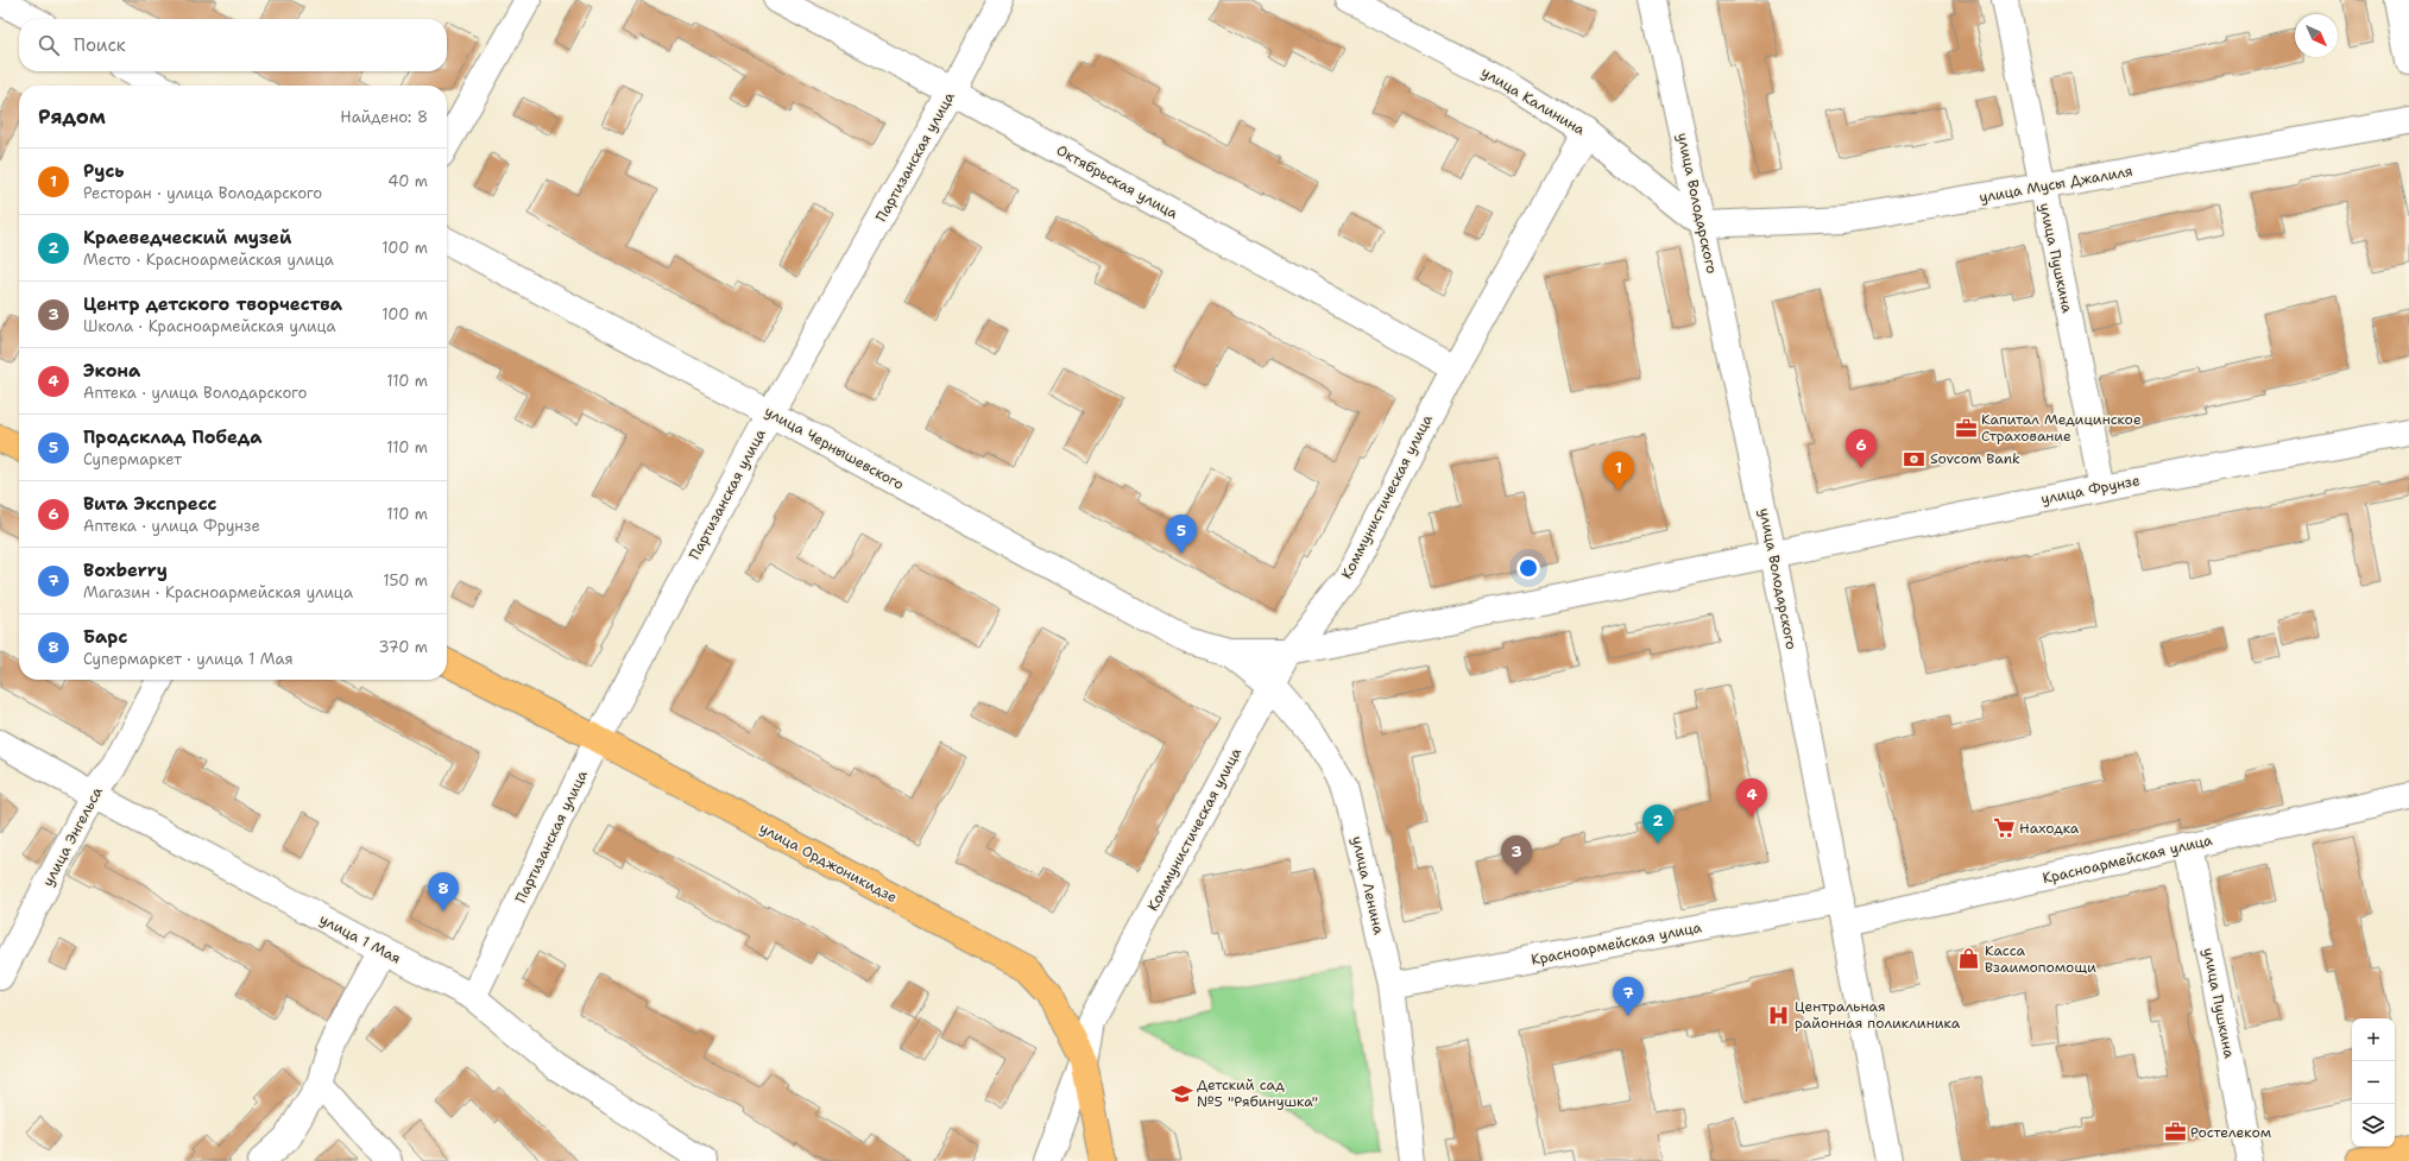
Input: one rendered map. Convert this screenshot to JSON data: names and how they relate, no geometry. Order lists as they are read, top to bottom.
{
  "streets": {
    "main road": ["улица Орджоникидзе"],
    "street": [
      "улица Калинина",
      "Партизанская улица",
      "Октябрьская улица",
      "улица Мусы Джалиля",
      "улица Володарского",
      "улица Пушкина",
      "улица Чернышевского",
      "улица Фрунзе",
      "Коммунистическая улица",
      "улица Энгельса",
      "Красноармейская улица",
      "улица Ленина",
      "улица 1 Мая"
    ]
  },
  "crossings": [
    ["улица Калинина", "улица Мусы Джалиля"],
    ["улица Калинина", "улица Володарского"],
    ["улица Калинина", "Коммунистическая улица"],
    ["Партизанская улица", "Октябрьская улица"],
    ["Партизанская улица", "улица Чернышевского"],
    ["Партизанская улица", "улица Орджоникидзе"],
    ["Партизанская улица", "улица 1 Мая"],
    ["Октябрьская улица", "Коммунистическая улица"],
    ["улица Мусы Джалиля", "улица Володарского"],
    ["улица Мусы Джалиля", "улица Пушкина"],
    ["улица Володарского", "улица Фрунзе"],
    ["улица Володарского", "Красноармейская улица"],
    ["улица Пушкина", "улица Фрунзе"],
    ["улица Пушкина", "Красноармейская улица"],
    ["улица Чернышевского", "улица Фрунзе"],
    ["улица Чернышевского", "улица Ленина"],
    ["улица Фрунзе", "Коммунистическая улица"],
    ["улица Фрунзе", "улица Ленина"],
    ["Коммунистическая улица", "улица Орджоникидзе"],
    ["Коммунистическая улица", "улица Ленина"],
    ["улица Энгельса", "улица 1 Мая"],
    ["Красноармейская улица", "улица Ленина"]
  ],
  "places": {
    "office": ["Капитал Медицинское Страхование", "Ростелеком"],
    "bank": ["Sovcom Bank"],
    "supermarket": ["Находка"],
    "shop": ["Касса Взаимопомощи"],
    "hospital": ["Центральная районная поликлиника"],
    "school or university": ["Детский сад №5 \"Рябинушка\""]
  },
  "north": "bottom right",
  "page": {
    "search": "Поиск",
    "heading": ["Рядом", "Найдено: 8"],
    "list": [
      {
        "mark": "1",
        "name": "Русь",
        "note": "Ресторан · улица Володарского",
        "value": "40 m"
      },
      {
        "mark": "2",
        "name": "Краеведческий музей",
        "note": "Место · Красноармейская улица",
        "value": "100 m"
      },
      {
        "mark": "3",
        "name": "Центр детского творчества",
        "note": "Школа · Красноармейская улица",
        "value": "100 m"
      },
      {
        "mark": "4",
        "name": "Экона",
        "note": "Аптека · улица Володарского",
        "value": "110 m"
      },
      {
        "mark": "5",
        "name": "Продсклад Победа",
        "note": "Супермаркет",
        "value": "110 m"
      },
      {
        "mark": "6",
        "name": "Вита Экспресс",
        "note": "Аптека · улица Фрунзе",
        "value": "110 m"
      },
      {
        "mark": "7",
        "name": "Boxberry",
        "note": "Магазин · Красноармейская улица",
        "value": "150 m"
      },
      {
        "mark": "8",
        "name": "Барс",
        "note": "Супермаркет · улица 1 Мая",
        "value": "370 m"
      }
    ],
    "pins": [
      "6",
      "1",
      "5",
      "4",
      "2",
      "3",
      "8",
      "7"
    ],
    "map_buttons": ["+", "−"]
  }
}
